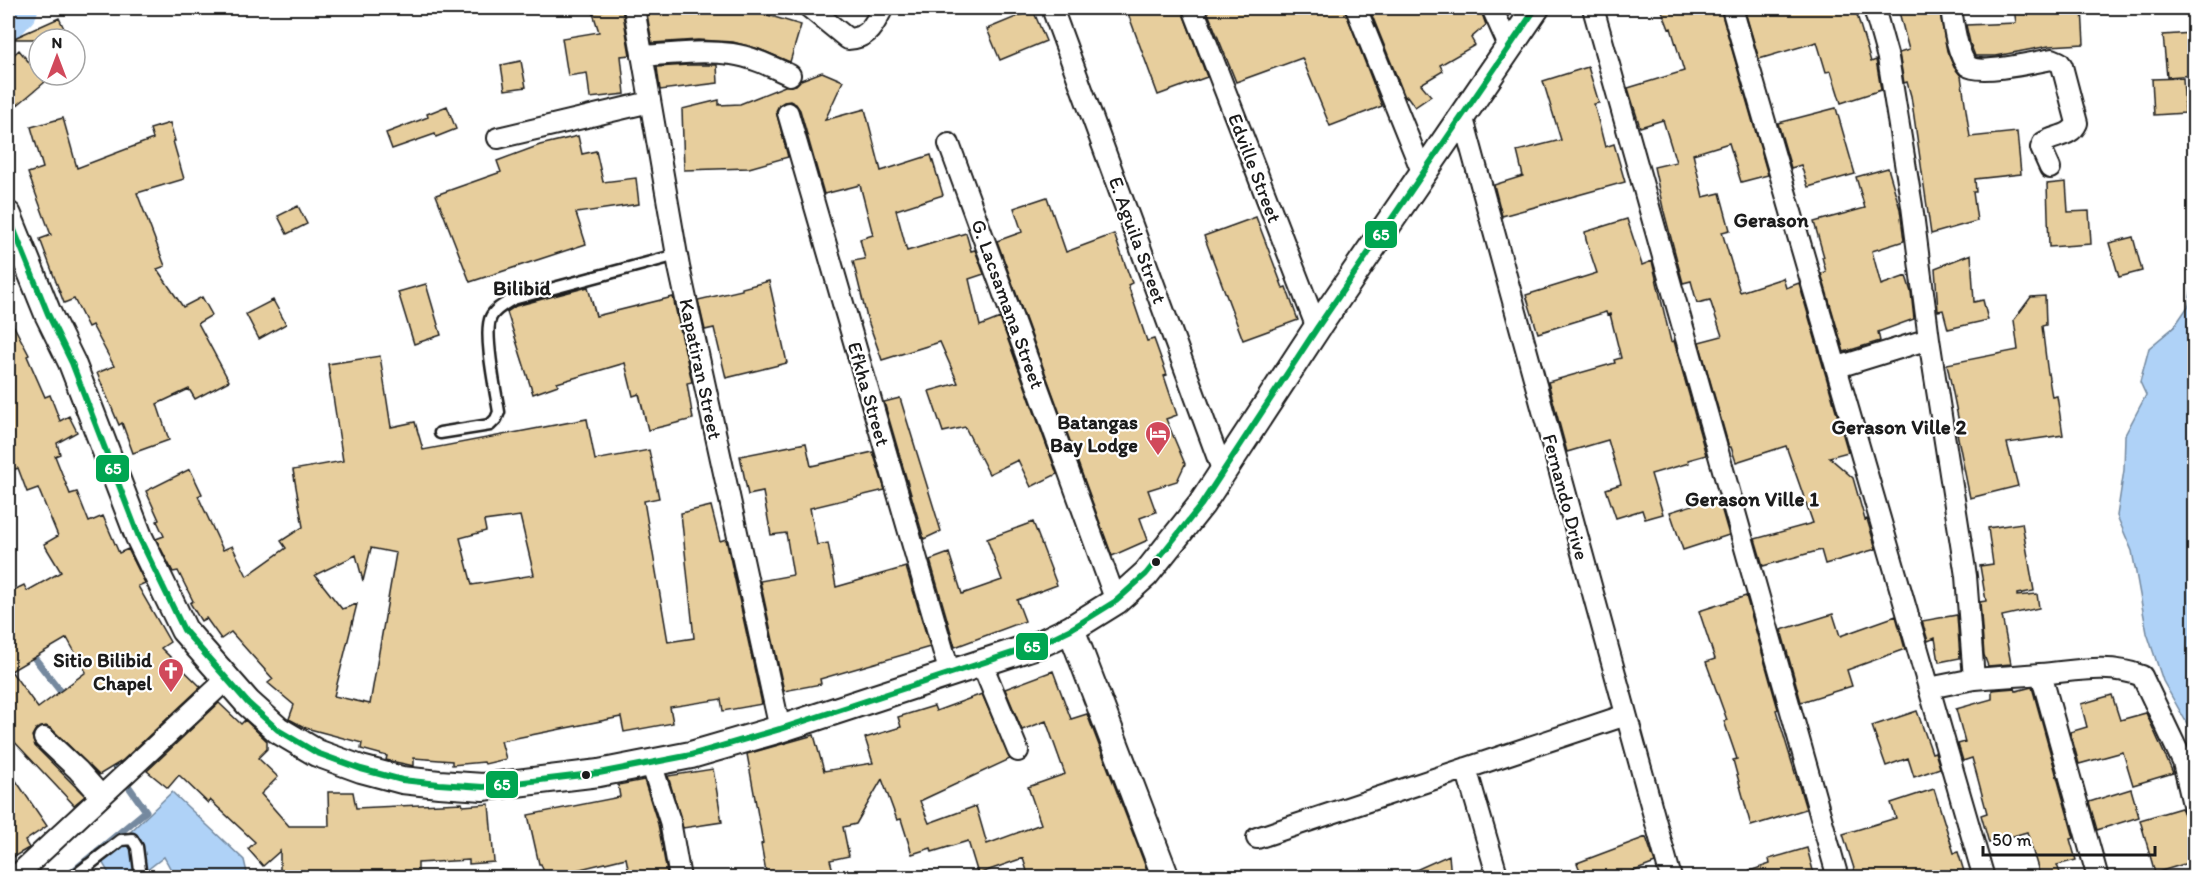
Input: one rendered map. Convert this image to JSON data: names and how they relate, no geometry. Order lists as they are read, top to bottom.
{
  "streets": {
    "street": [
      "Edville Street",
      "E. Aguila Street",
      "G. Lacsamana Street",
      "Kapatiran Street",
      "Efkha Street",
      "Fernando Drive"
    ]
  },
  "districts": [
    "Gerason",
    "Bilibid",
    "Gerason Ville 2",
    "Gerason Ville 1"
  ],
  "places": {
    "hotel": ["Batangas Bay Lodge"],
    "church": ["Sitio Bilibid Chapel"]
  },
  "lines": ["transit line 65"],
  "scale_bar": "50 m",
  "north": "top"
}
